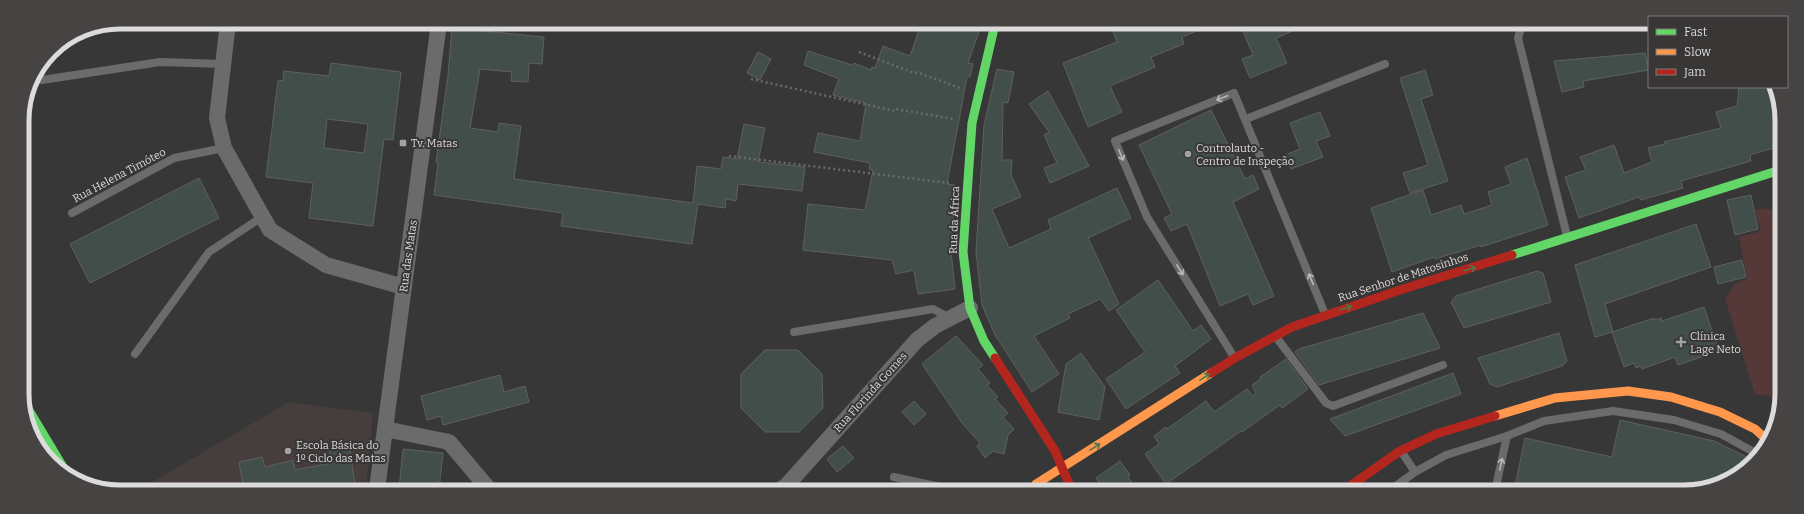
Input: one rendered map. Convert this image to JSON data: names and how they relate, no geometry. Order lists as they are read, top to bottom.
{
  "streets": {
    "main road": ["Rua da África", "Rua Senhor de Matosinhos"],
    "street": ["Rua das Matas", "Rua Florinda Gomes"],
    "lane": ["Rua Helena Timóteo"]
  },
  "crossings": [
    ["Rua da África", "Rua Senhor de Matosinhos"],
    ["Rua da África", "Rua Florinda Gomes"]
  ],
  "one_way": ["Rua Senhor de Matosinhos"],
  "places": {
    "transit": ["Tv. Matas"],
    "other": ["Controlauto - Centro de Inspeção", "Escola Básica do 1º Ciclo das Matas"],
    "health": ["Clínica Lage Neto"]
  },
  "legend": ["Fast", "Slow", "Jam"]
}
